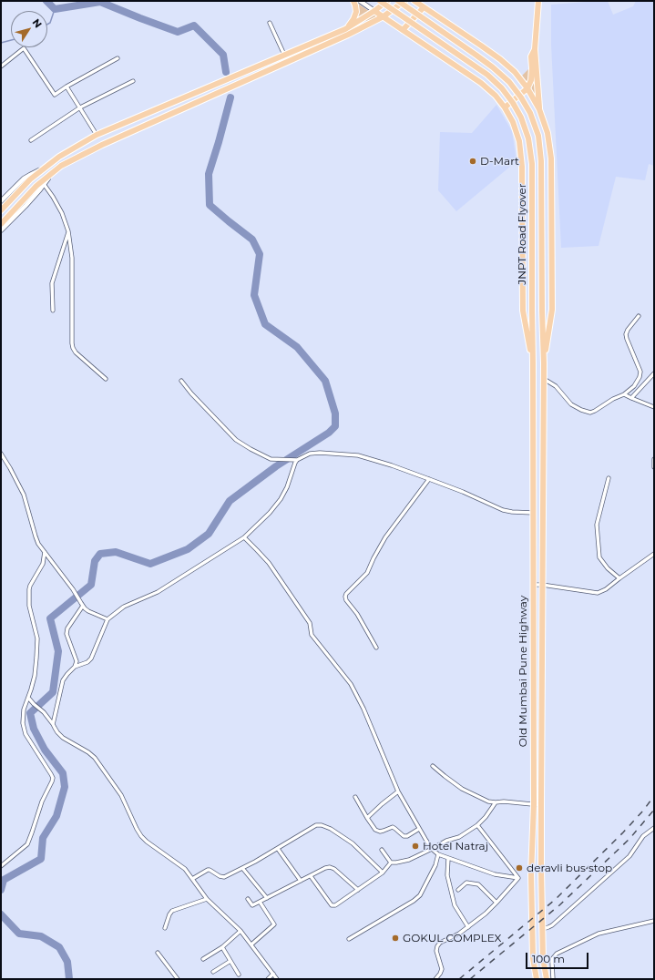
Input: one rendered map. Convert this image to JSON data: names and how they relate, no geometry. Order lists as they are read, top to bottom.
{
  "streets": {
    "highway": ["JNPT Road Flyover", "Old Mumbai Pune Highway"]
  },
  "crossings": [
    ["JNPT Road Flyover", "Old Mumbai Pune Highway"]
  ],
  "places": [
    "D-Mart",
    "Hotel Natraj",
    "deravli bus stop",
    "GOKUL COMPLEX"
  ],
  "scale_bar": "100 m",
  "north": "top right"
}
